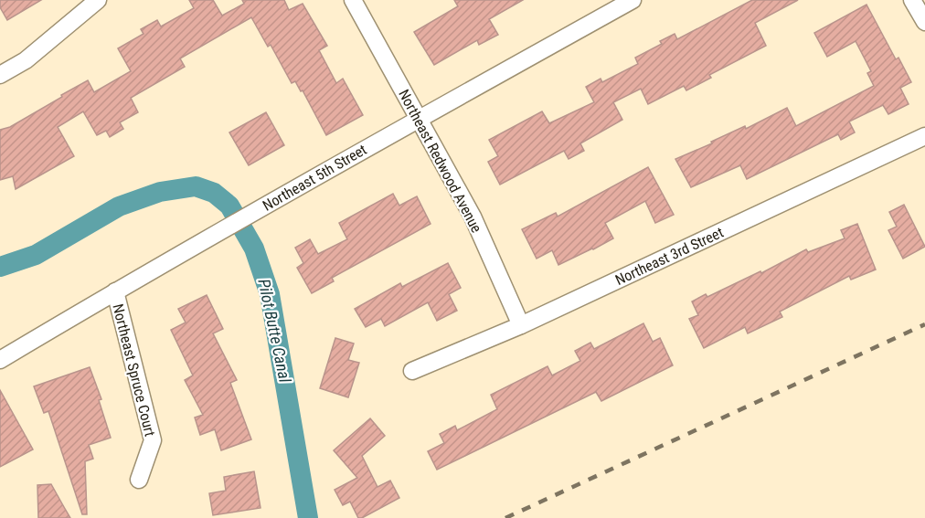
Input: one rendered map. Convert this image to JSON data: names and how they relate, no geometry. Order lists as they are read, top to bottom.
{
  "streets": {
    "street": [
      "Northeast Redwood Avenue",
      "Northeast 5th Street",
      "Northeast 3rd Street",
      "Northeast Spruce Court"
    ]
  },
  "crossings": [
    ["Northeast Redwood Avenue", "Northeast 5th Street"],
    ["Northeast Redwood Avenue", "Northeast 3rd Street"],
    ["Northeast 5th Street", "Northeast Spruce Court"]
  ],
  "water": ["Pilot Butte Canal"]
}
